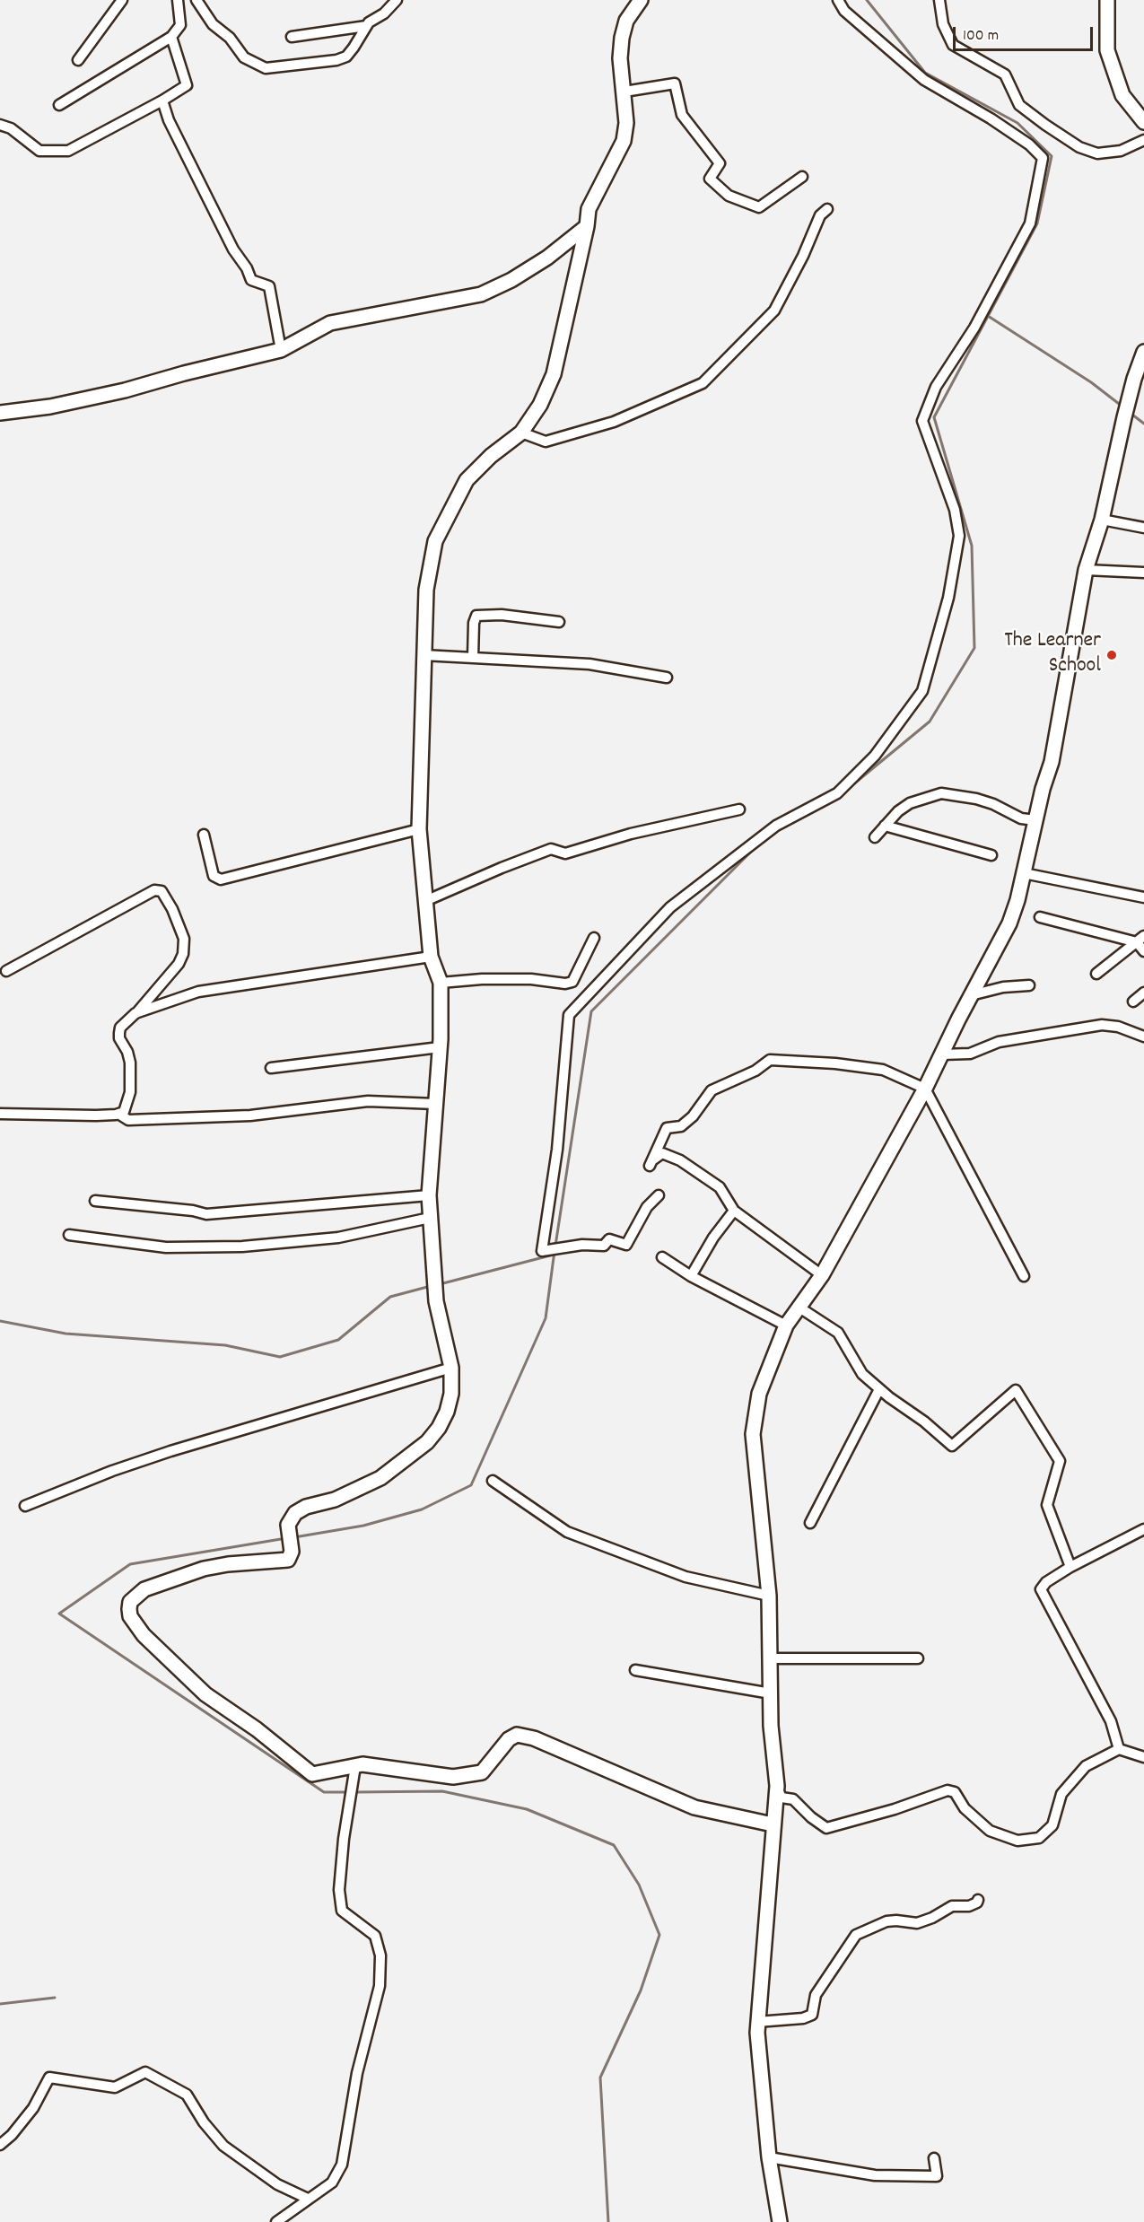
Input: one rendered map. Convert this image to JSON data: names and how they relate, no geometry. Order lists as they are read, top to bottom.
{
  "places": ["The Learner School"],
  "scale_bar": "100 m"
}
